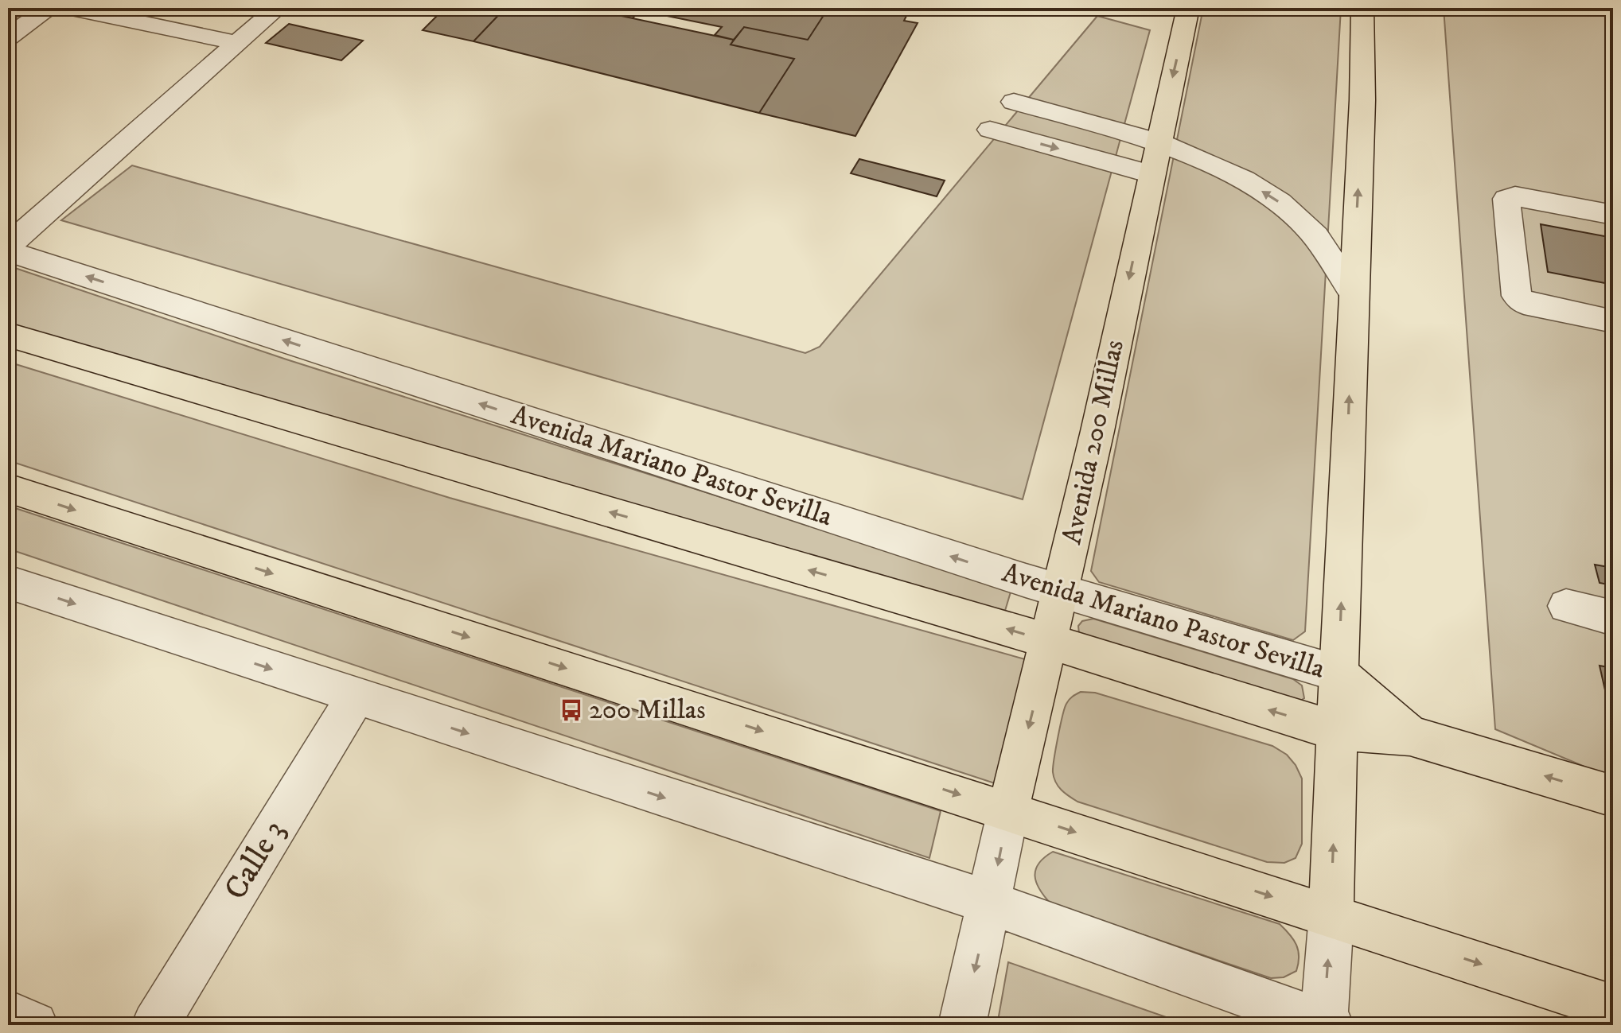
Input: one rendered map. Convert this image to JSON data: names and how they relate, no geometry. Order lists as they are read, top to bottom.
{
  "streets": {
    "main road": ["Avenida 200 Millas", "Avenida Mariano Pastor Sevilla"],
    "street": ["Calle 3"]
  },
  "crossings": [
    ["Avenida 200 Millas", "Avenida Mariano Pastor Sevilla"]
  ],
  "places": {
    "bus stop": ["200 Millas"]
  }
}
